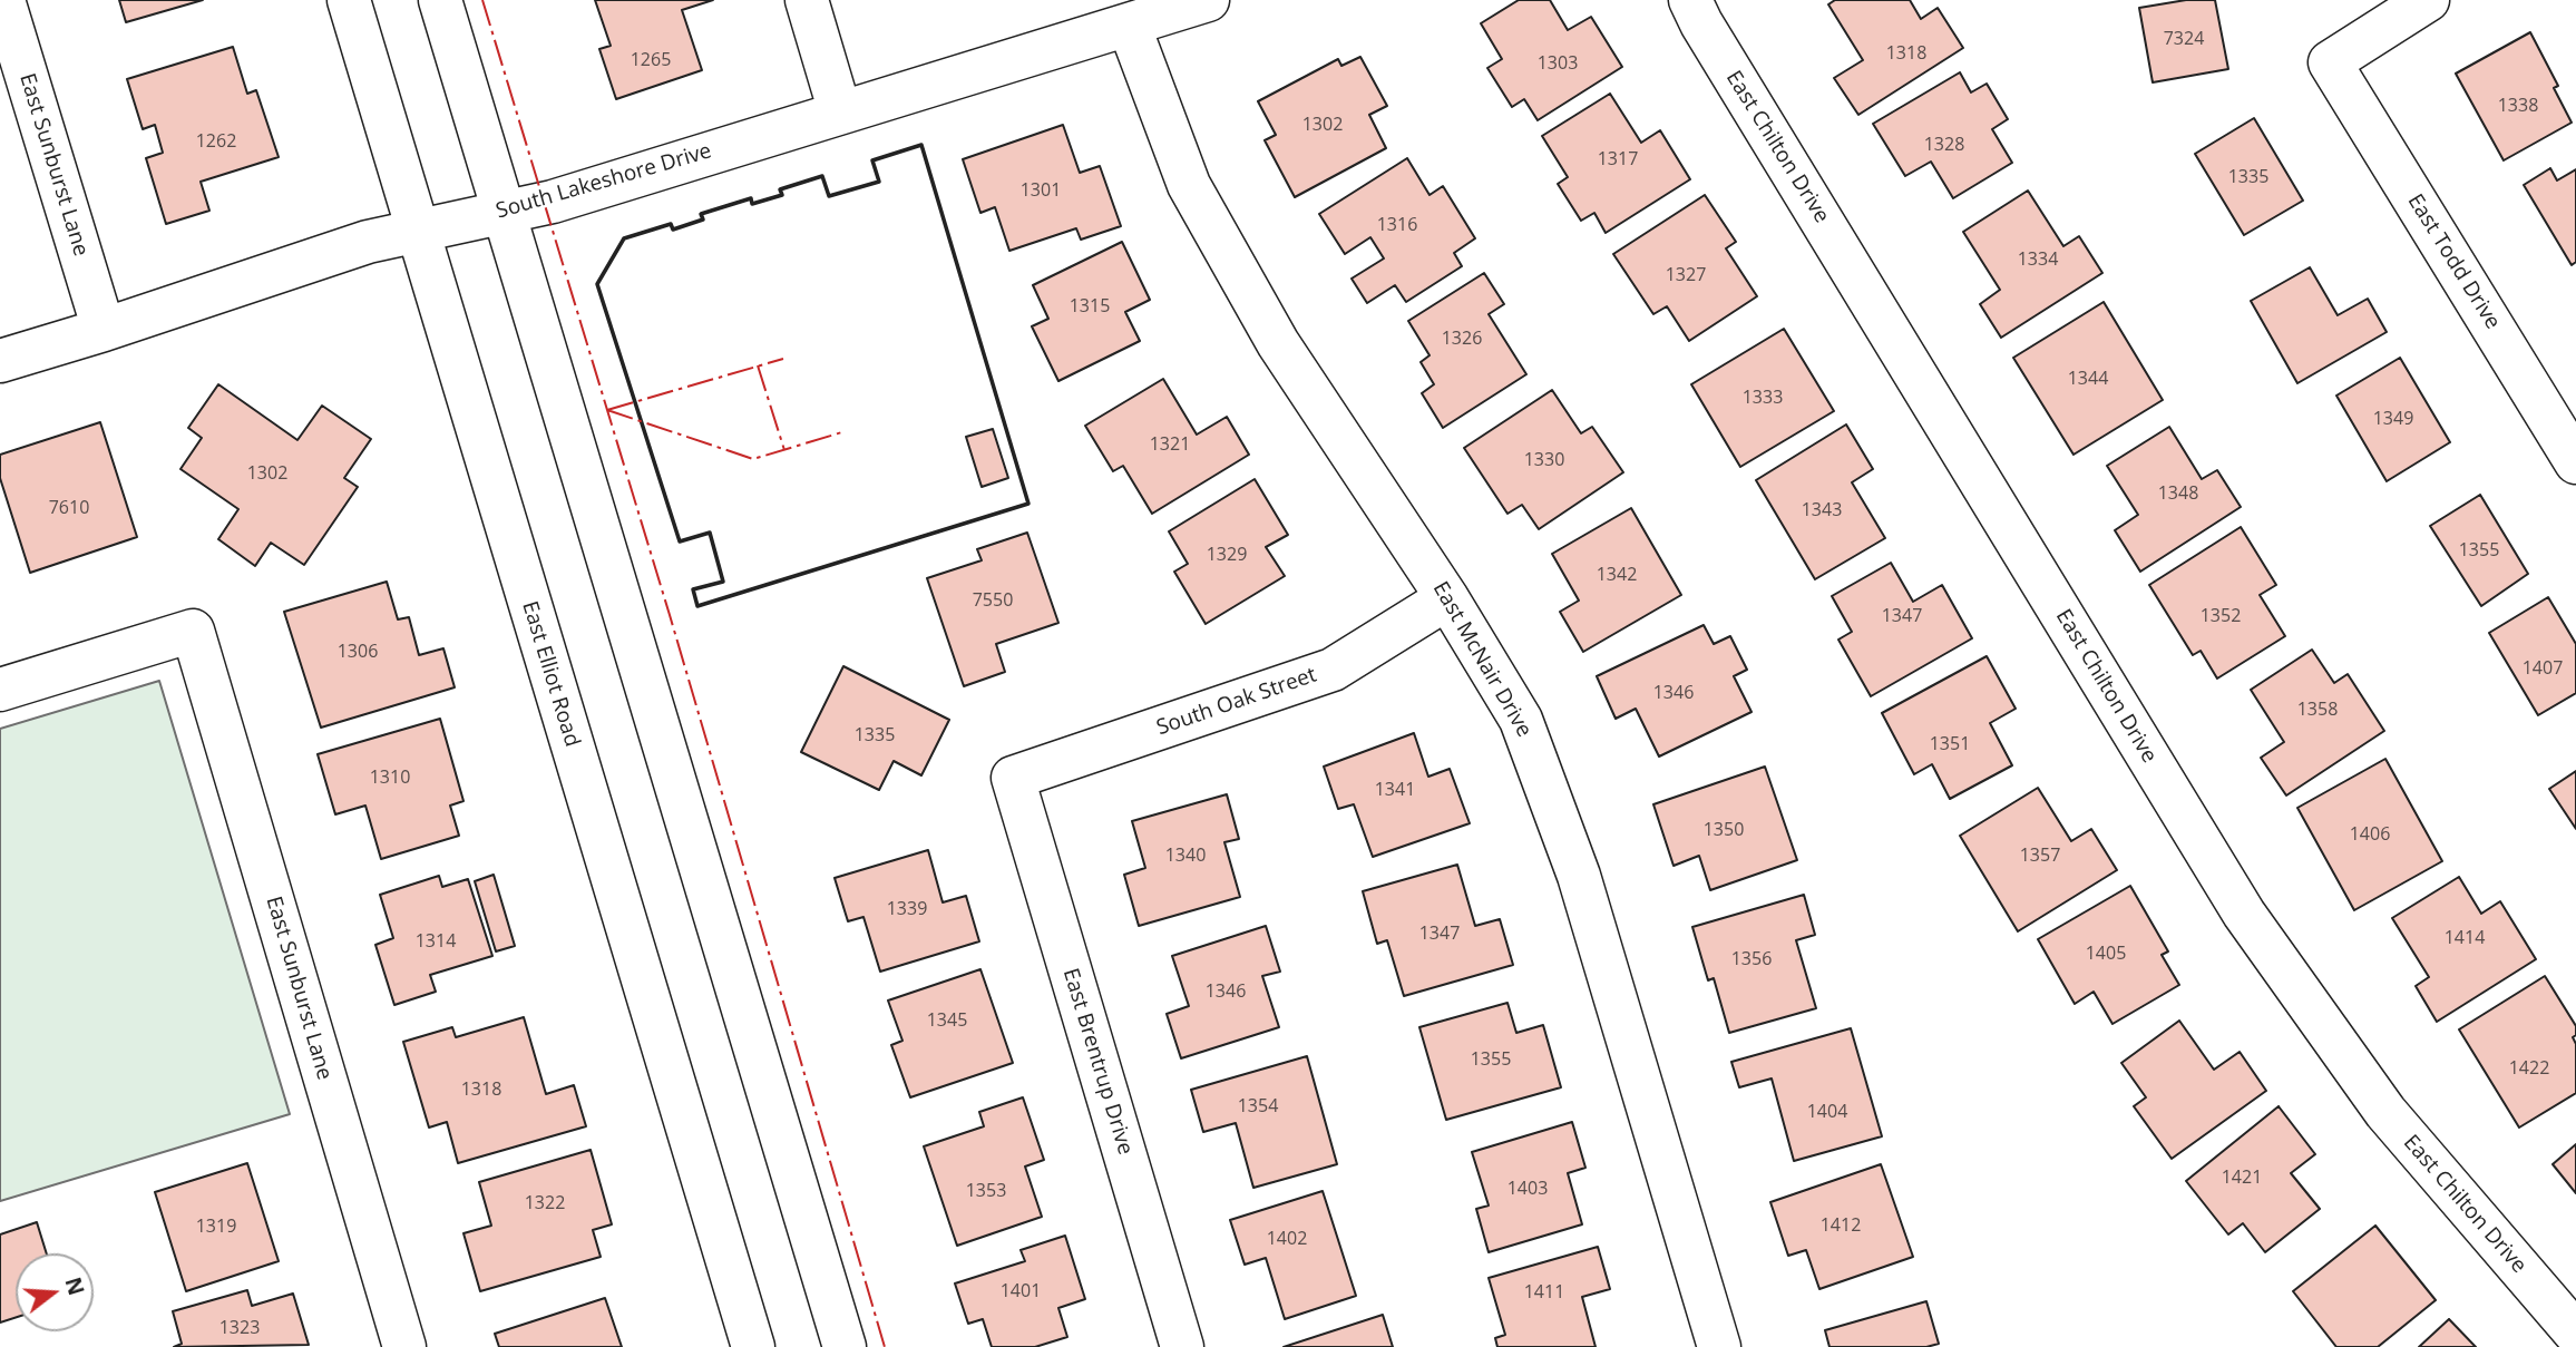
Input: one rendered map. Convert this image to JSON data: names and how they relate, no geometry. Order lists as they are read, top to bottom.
{
  "streets": {
    "street": [
      "East Chilton Drive",
      "East Sunburst Lane",
      "South Lakeshore Drive",
      "East Todd Drive",
      "East McNair Drive",
      "East Elliot Road",
      "South Oak Street",
      "East Brentrup Drive"
    ]
  },
  "crossings": [
    ["East Sunburst Lane", "South Lakeshore Drive"],
    ["South Lakeshore Drive", "East McNair Drive"],
    ["South Lakeshore Drive", "East Elliot Road"],
    ["East McNair Drive", "South Oak Street"],
    ["South Oak Street", "East Brentrup Drive"]
  ],
  "house_numbers": [
    "7324",
    "1318",
    "1265",
    "1303",
    "1338",
    "1302",
    "1262",
    "1328",
    "1317",
    "1335",
    "1301",
    "1316",
    "1334",
    "1327",
    "1315",
    "1326",
    "1344",
    "1333",
    "1349",
    "1321",
    "1330",
    "1302",
    "1348",
    "7610",
    "1343",
    "1355",
    "1329",
    "1342",
    "7550",
    "1347",
    "1352",
    "1306",
    "1407",
    "1346",
    "1358",
    "1335",
    "1351",
    "1310",
    "1341",
    "1350",
    "1406",
    "1340",
    "1357",
    "1339",
    "1347",
    "1414",
    "1314",
    "1405",
    "1356",
    "1346",
    "1345",
    "1355",
    "1422",
    "1318",
    "1354",
    "1404",
    "1421",
    "1403",
    "1353",
    "1322",
    "1412",
    "1319",
    "1402",
    "1401",
    "1411",
    "1323"
  ],
  "north": "right"
}
